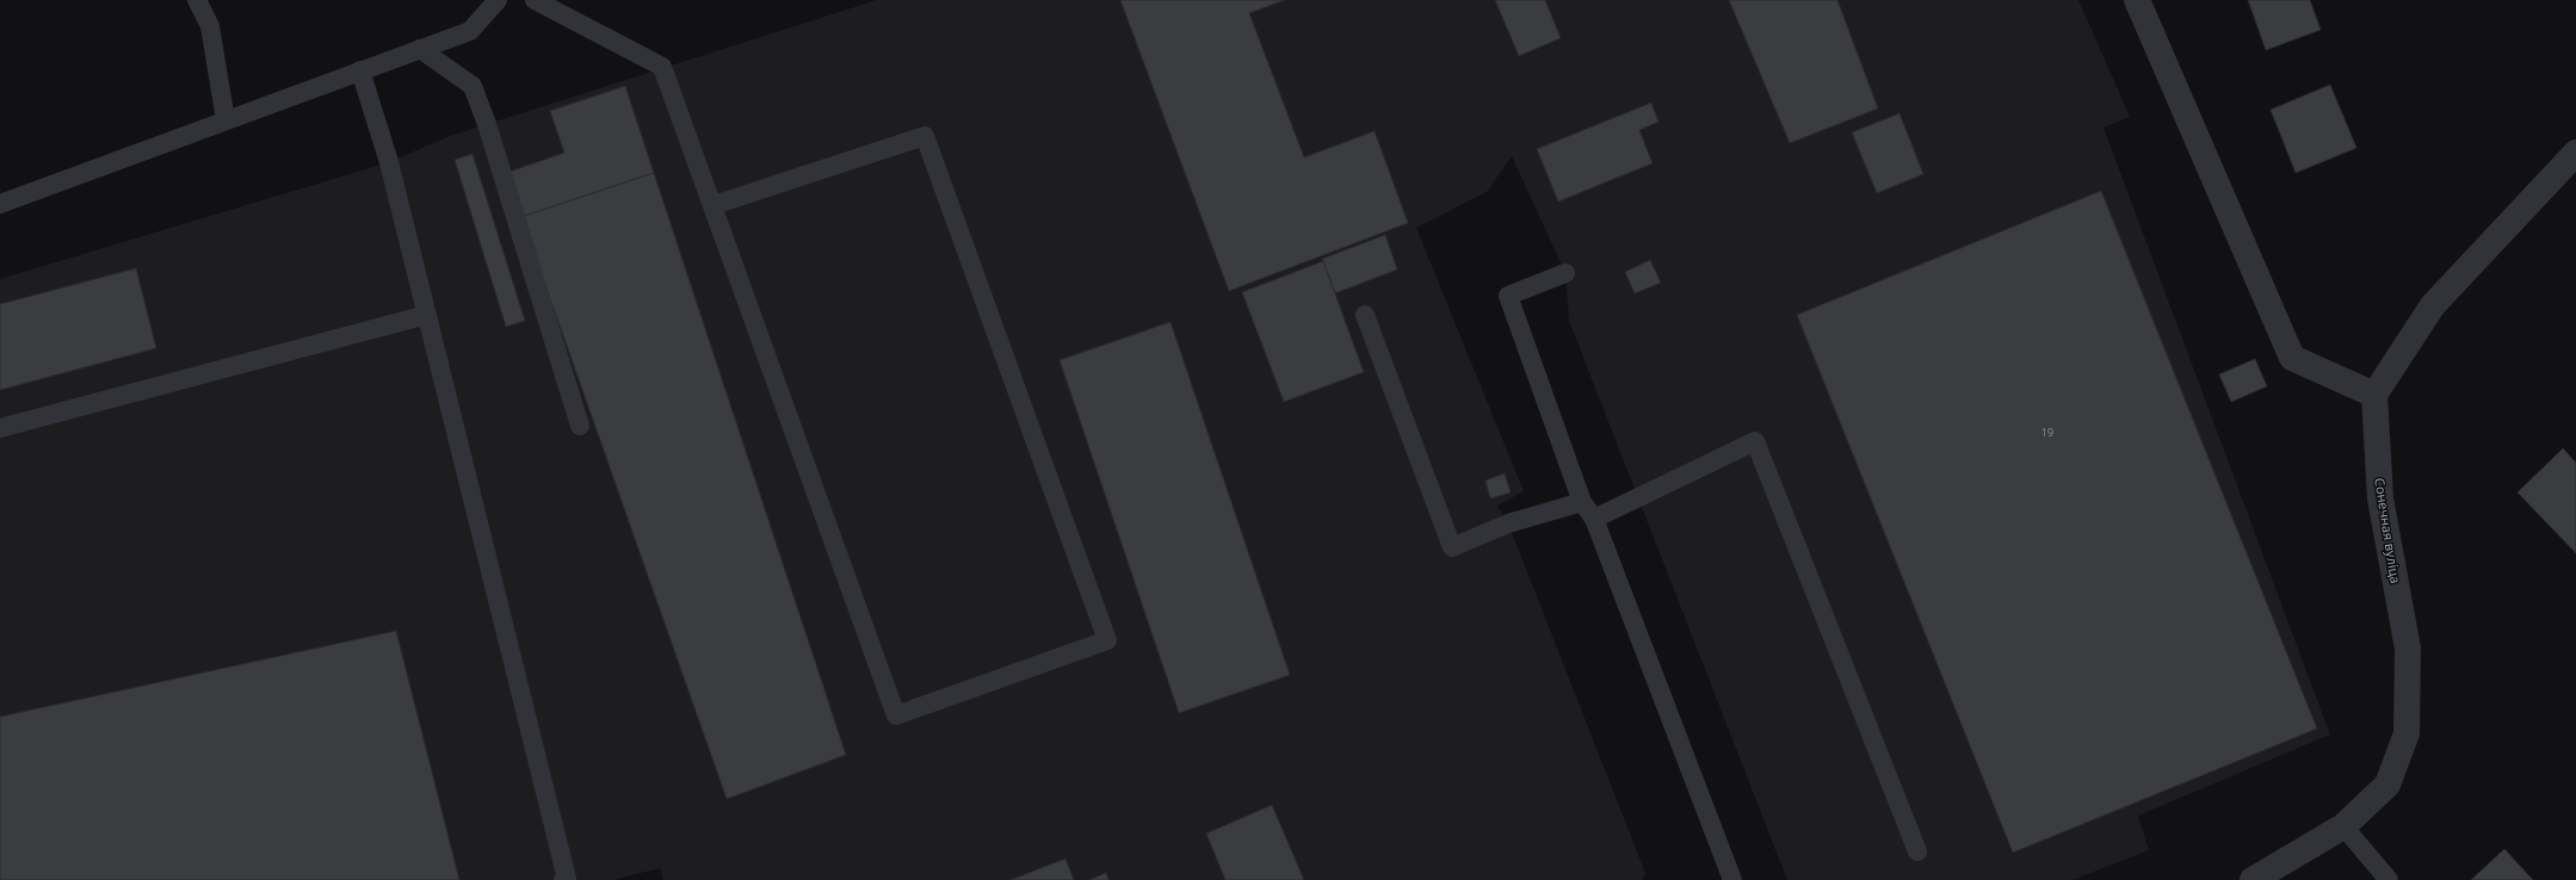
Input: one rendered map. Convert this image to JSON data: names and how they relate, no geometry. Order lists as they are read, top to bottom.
{
  "streets": {
    "street": ["Сонечная вуліца"]
  },
  "house_numbers": ["19"]
}
